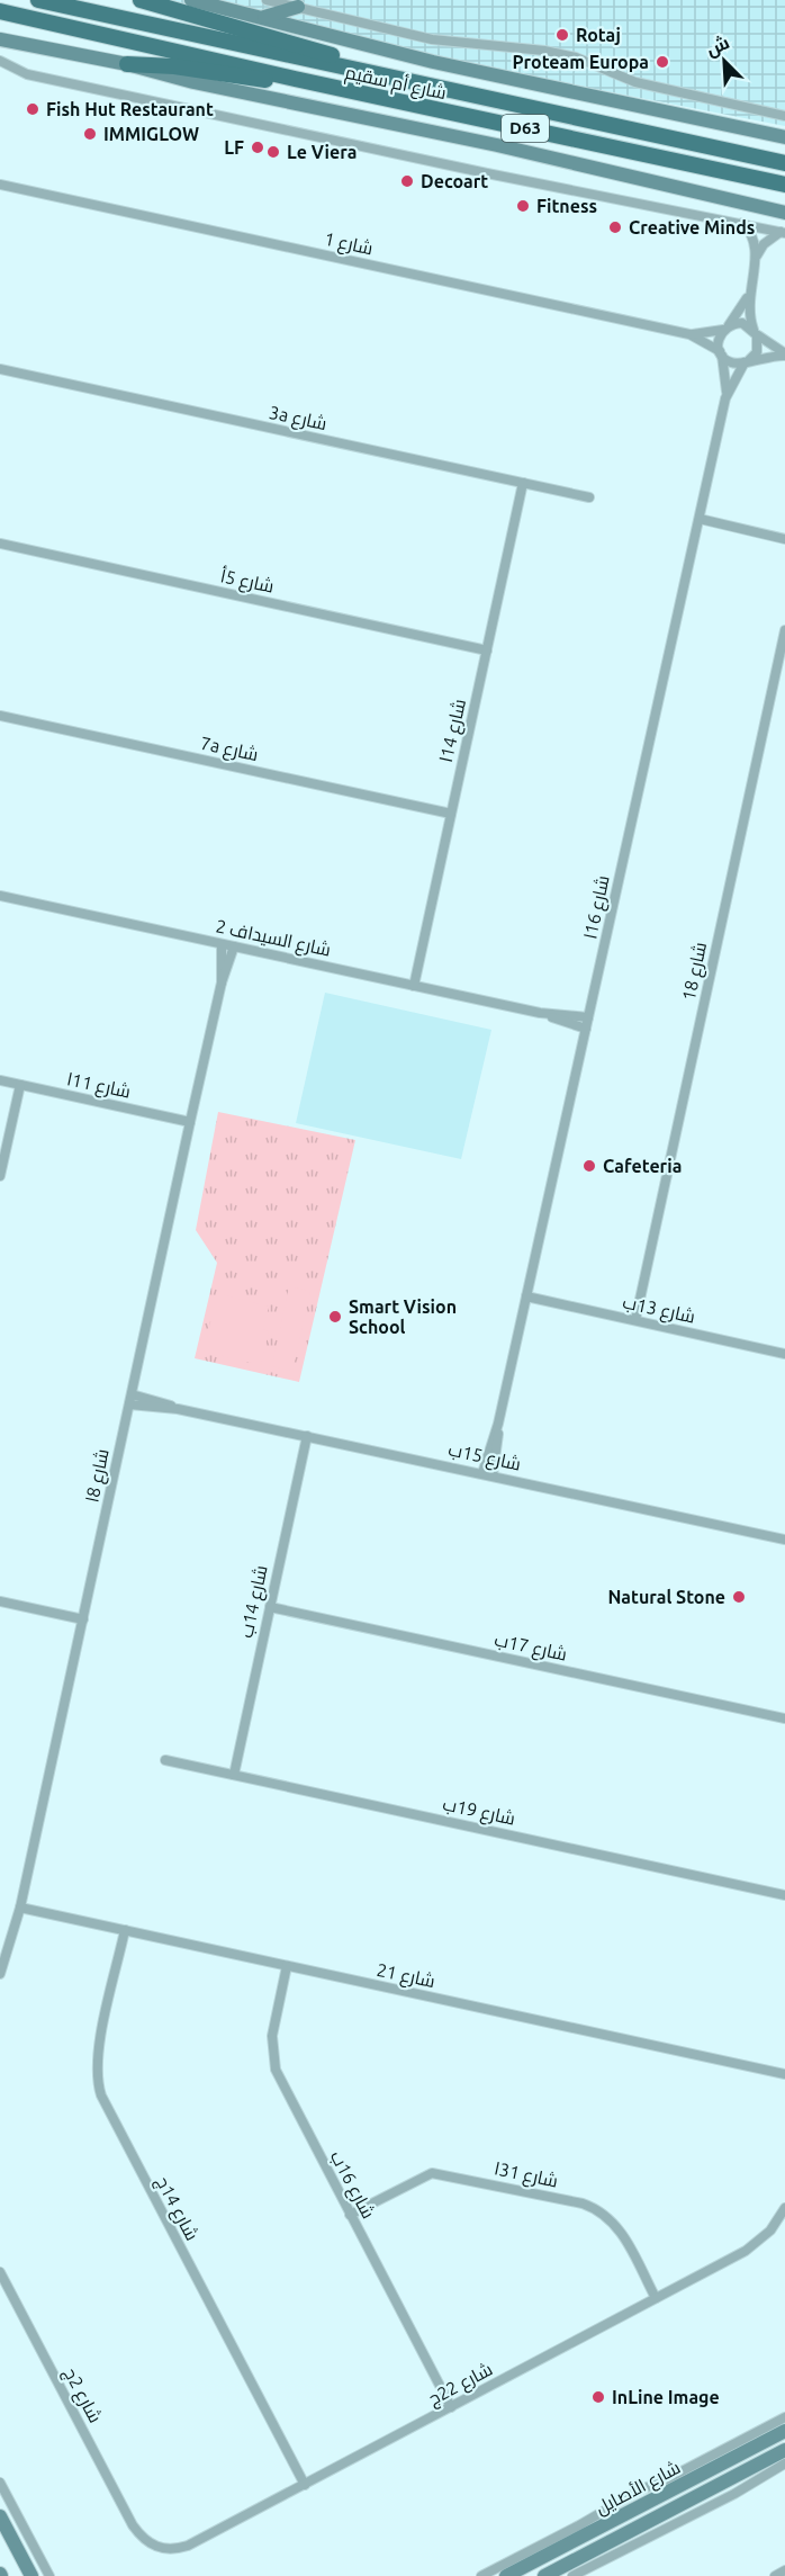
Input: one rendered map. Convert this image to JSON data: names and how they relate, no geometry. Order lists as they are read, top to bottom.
{
  "streets": {
    "main road": ["شارع أم سقيم", "D63", "شارع الأصايل"],
    "street": [
      "شارع 1",
      "3a شارع",
      "شارع 5أ",
      "شارع 14ا",
      "7a شارع",
      "شارع 16ا",
      "شارع السيداف 2",
      "شارع 18",
      "شارع 11ا",
      "شارع 13ب",
      "شارع 15ب",
      "شارع 8ا",
      "شارع 14ب",
      "شارع 17ب",
      "شارع 19ب",
      "شارع 21",
      "شارع 31ا",
      "شارع 16ب",
      "شارع 14ج",
      "شارع 22ج",
      "شارع 2ج"
    ]
  },
  "crossings": [
    ["شارع 1", "شارع 16ا"],
    ["3a شارع", "شارع 14ا"],
    ["شارع 5أ", "شارع 14ا"],
    ["شارع 14ا", "7a شارع"],
    ["شارع 14ا", "شارع السيداف 2"],
    ["شارع 16ا", "شارع السيداف 2"],
    ["شارع 16ا", "شارع 13ب"],
    ["شارع 16ا", "شارع 15ب"],
    ["شارع السيداف 2", "شارع 8ا"],
    ["شارع 18", "شارع 13ب"],
    ["شارع 11ا", "شارع 8ا"],
    ["شارع 15ب", "شارع 8ا"],
    ["شارع 15ب", "شارع 14ب"],
    ["شارع 8ا", "شارع 21"],
    ["شارع 14ب", "شارع 17ب"],
    ["شارع 14ب", "شارع 19ب"],
    ["شارع 21", "شارع 16ب"],
    ["شارع 21", "شارع 14ج"],
    ["شارع 31ا", "شارع 16ب"],
    ["شارع 31ا", "شارع 22ج"],
    ["شارع 16ب", "شارع 22ج"],
    ["شارع 14ج", "شارع 22ج"],
    ["شارع 22ج", "شارع 2ج"]
  ],
  "places": [
    "Rotaj",
    "Proteam Europa",
    "Fish Hut Restaurant",
    "IMMIGLOW",
    "LF",
    "Le Viera",
    "Decoart",
    "Fitness",
    "Creative Minds",
    "Cafeteria",
    "Smart Vision School",
    "Natural Stone",
    "InLine Image"
  ],
  "north": "top left"
}
